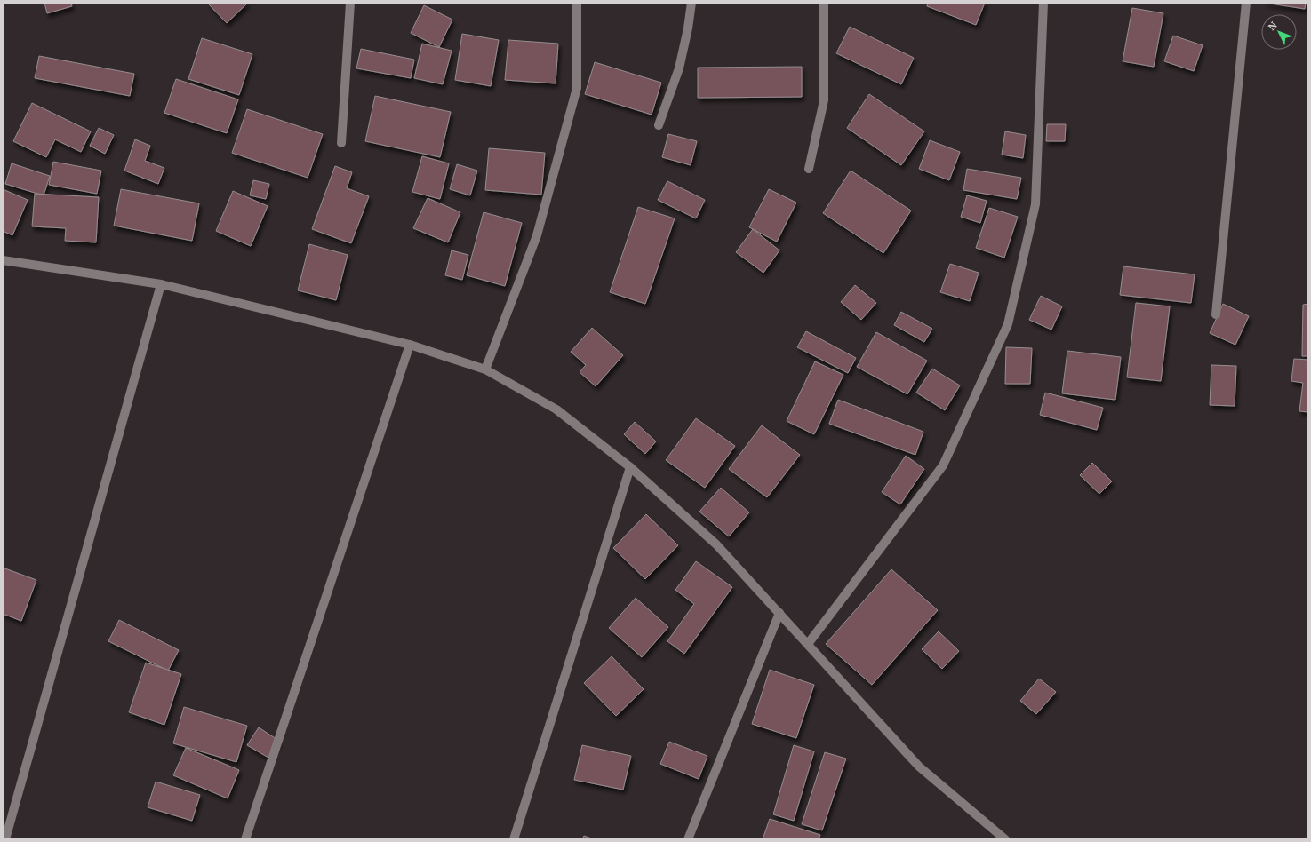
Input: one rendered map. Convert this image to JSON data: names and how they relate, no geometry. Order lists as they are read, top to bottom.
{
  "north": "top left"
}
